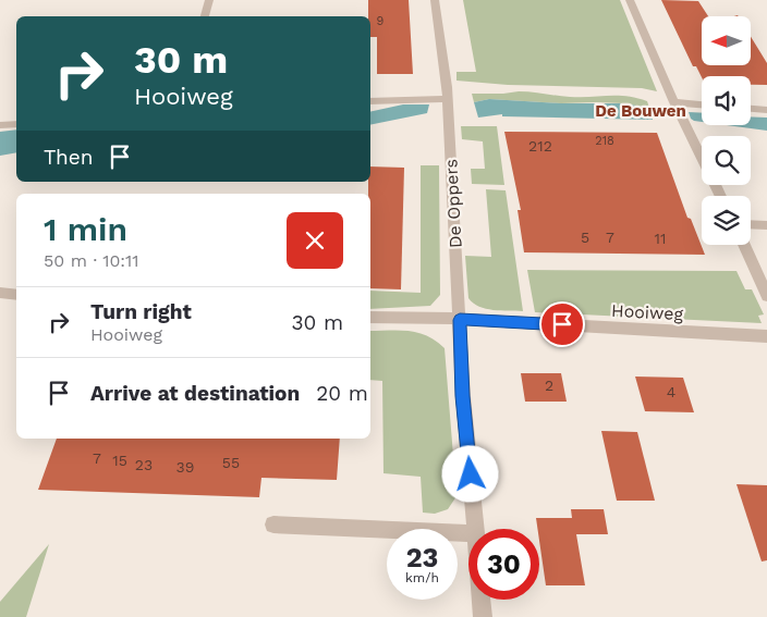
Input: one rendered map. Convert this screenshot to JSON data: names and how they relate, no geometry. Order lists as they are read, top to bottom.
{
  "streets": {
    "street": ["De Oppers", "Hooiweg"]
  },
  "crossings": [
    ["De Oppers", "Hooiweg"]
  ],
  "districts": ["De Bouwen"],
  "house_numbers": [
    "9",
    "218",
    "212",
    "5",
    "7",
    "11",
    "2",
    "4",
    "7",
    "15",
    "55",
    "23",
    "39"
  ],
  "north": "left",
  "page": {
    "turn": ["30 m", "Hooiweg"],
    "then": "Then",
    "heading": ["1 min", "50 m · 10:11"],
    "list": [
      {
        "name": "Turn right",
        "note": "Hooiweg",
        "value": "30 m"
      },
      {
        "name": "Arrive at destination",
        "value": "20 m"
      }
    ],
    "speed": "23 km/h",
    "limit": "30"
  }
}
